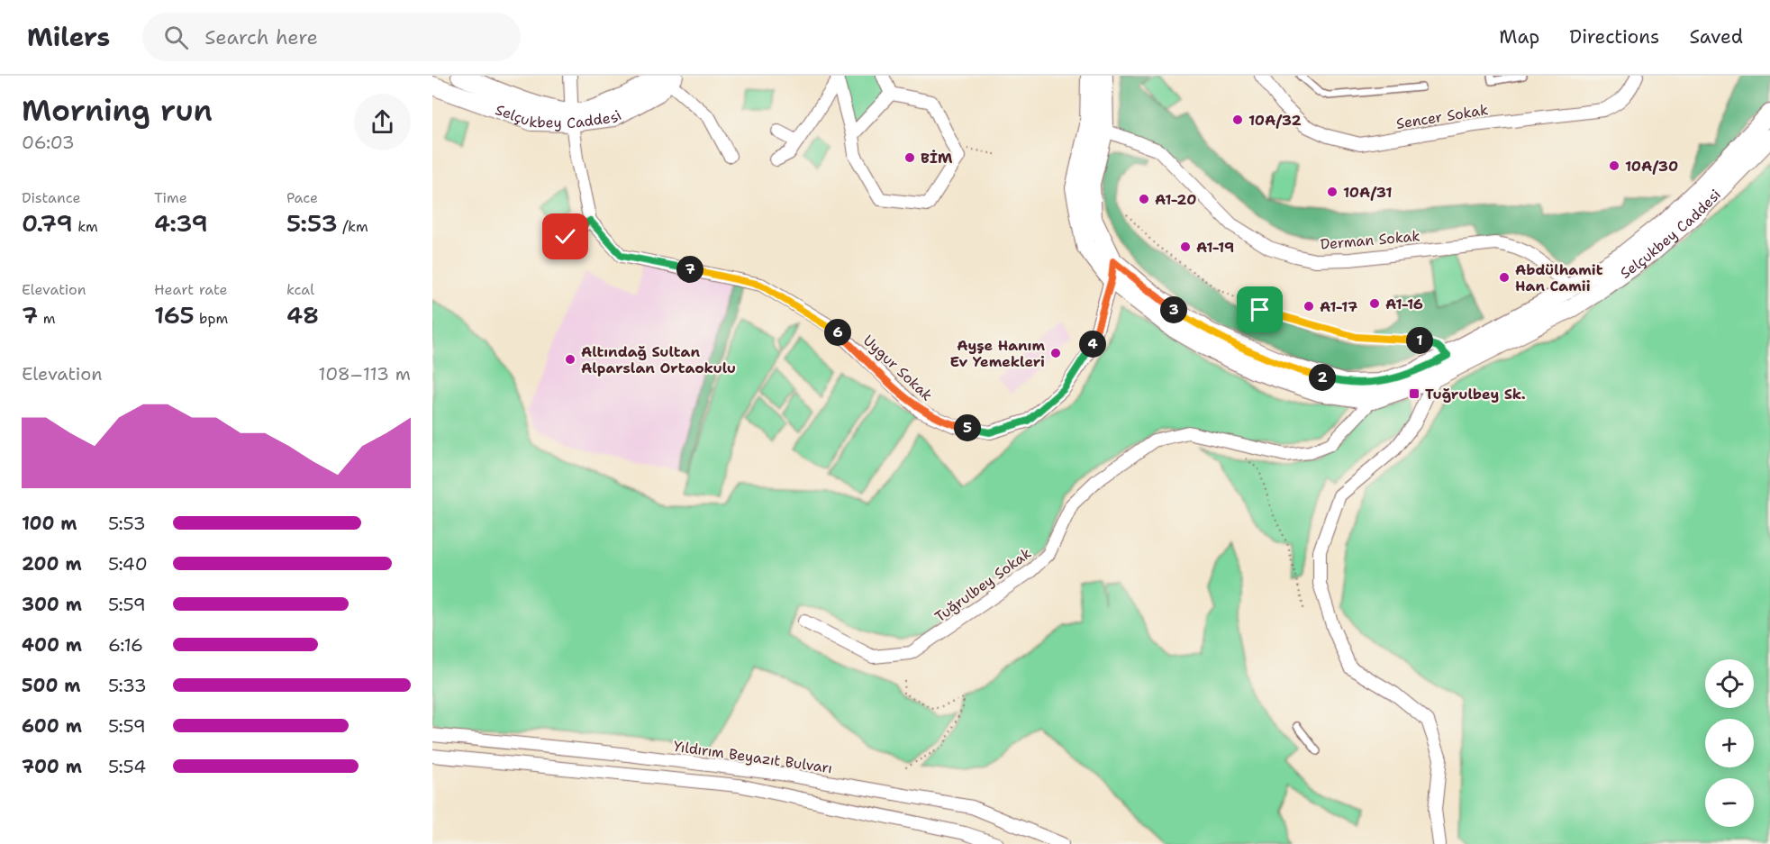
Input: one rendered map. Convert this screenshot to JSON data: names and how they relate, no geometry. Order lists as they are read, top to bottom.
{
  "streets": {
    "street": [
      "Selçukbey Caddesi",
      "Sencer Sokak",
      "Derman Sokak",
      "Uygur Sokak",
      "Tuğrulbey Sokak",
      "Yıldırım Beyazıt Bulvarı"
    ]
  },
  "crossings": [
    ["Selçukbey Caddesi", "Derman Sokak"],
    ["Selçukbey Caddesi", "Uygur Sokak"],
    ["Selçukbey Caddesi", "Tuğrulbey Sokak"]
  ],
  "places": {
    "other": [
      "10A/32",
      "BİM",
      "10A/30",
      "10A/31",
      "A1-20",
      "A1-19",
      "Abdülhamit Han Camii",
      "A1-16",
      "A1-17",
      "Ayşe Hanım Ev Yemekleri",
      "Altındağ Sultan Alparslan Ortaokulu"
    ],
    "transit": ["Tuğrulbey Sk."]
  },
  "page": {
    "header": "Milers",
    "search": "Search here",
    "nav": ["Map", "Directions", "Saved"],
    "heading": ["Morning run", "06:03"],
    "stats": [
      ["Distance", "0.79 km"],
      ["Time", "4:39"],
      ["Pace", "5:53 /km"],
      ["Elevation", "7 m"],
      ["Heart rate", "165 bpm"],
      ["kcal", "48"]
    ],
    "pins": [
      "7",
      "3",
      "6",
      "1",
      "4",
      "2",
      "5"
    ],
    "chart": ["Elevation", "108–113 m"],
    "list": [
      {
        "name": "100 m",
        "note": "5:53"
      },
      {
        "name": "200 m",
        "note": "5:40"
      },
      {
        "name": "300 m",
        "note": "5:59"
      },
      {
        "name": "400 m",
        "note": "6:16"
      },
      {
        "name": "500 m",
        "note": "5:33"
      },
      {
        "name": "600 m",
        "note": "5:59"
      },
      {
        "name": "700 m",
        "note": "5:54"
      }
    ],
    "map_buttons": ["+", "−"]
  }
}
